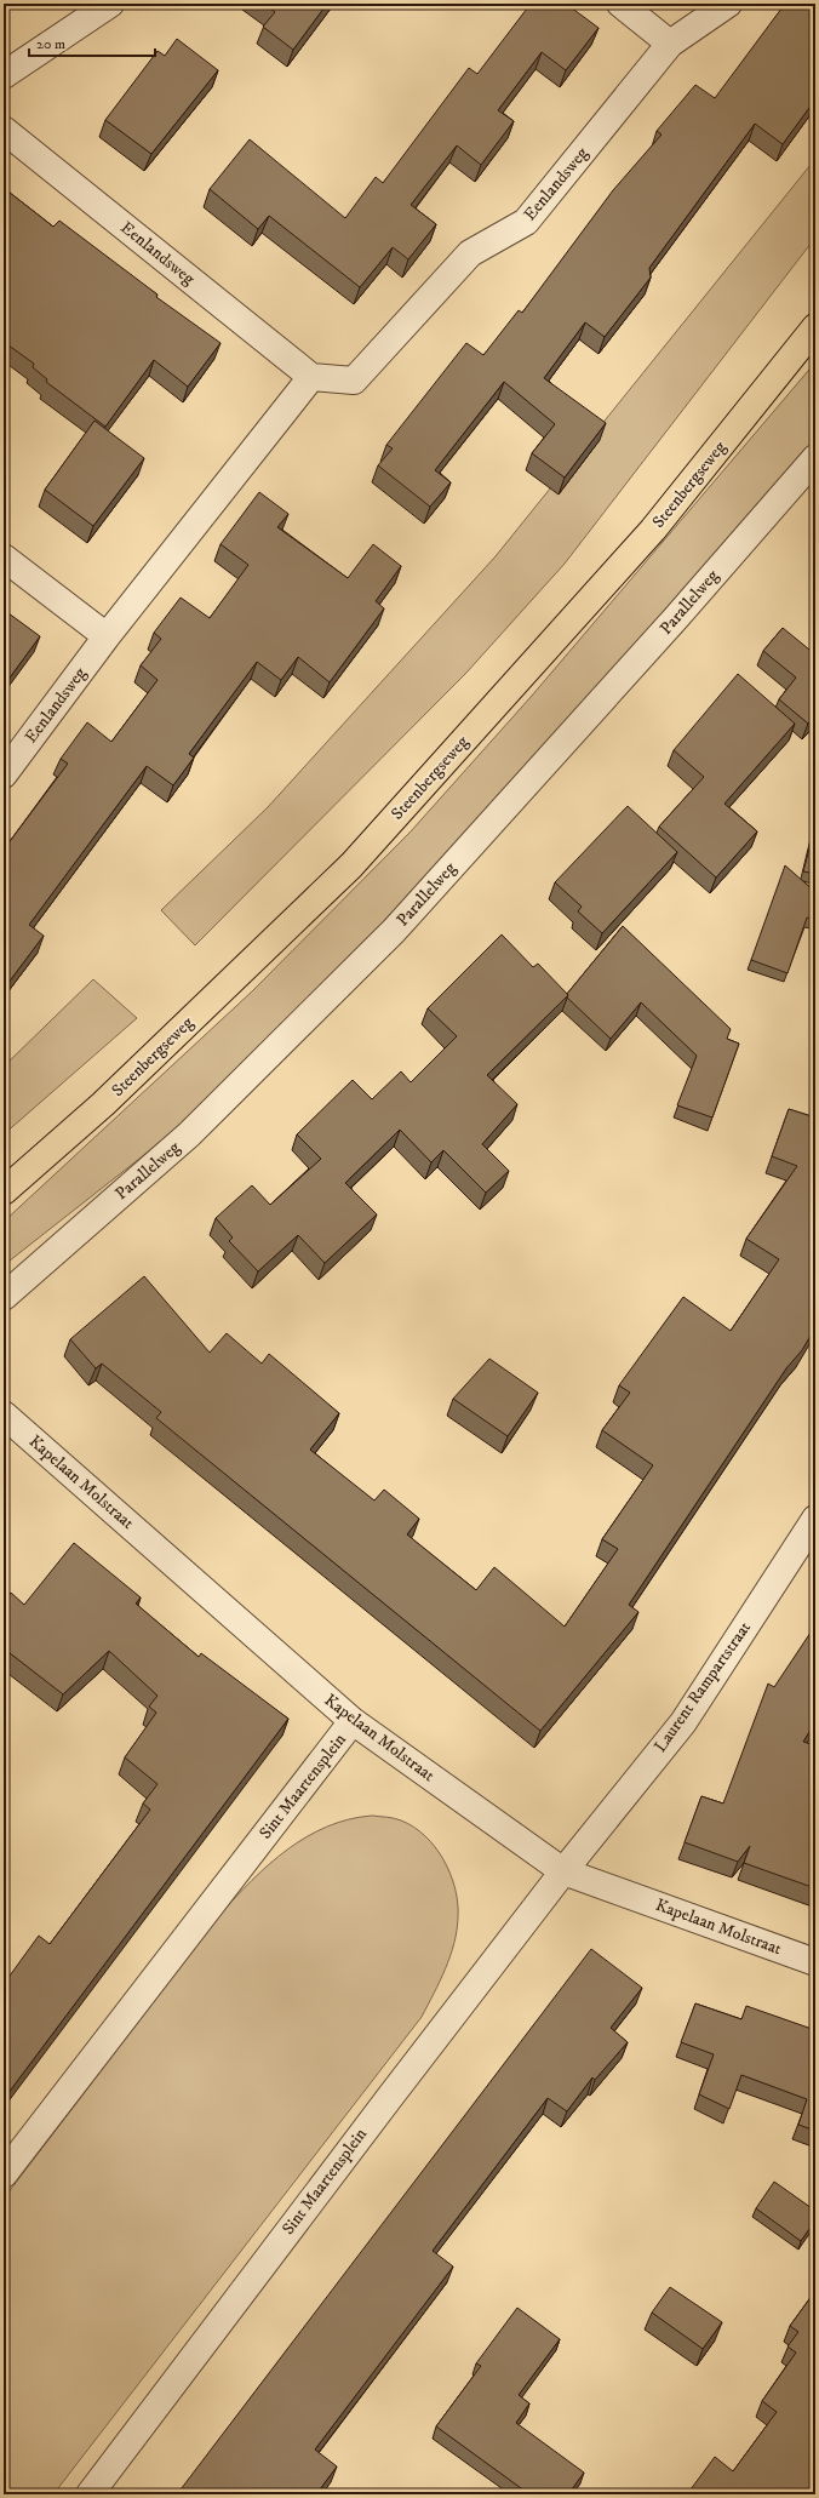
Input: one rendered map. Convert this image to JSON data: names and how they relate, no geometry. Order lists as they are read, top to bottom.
{
  "streets": {
    "main road": ["Steenbergseweg"],
    "street": [
      "Eenlandsweg",
      "Parallelweg",
      "Kapelaan Molstraat",
      "Laurent Rampartstraat",
      "Sint Maartensplein"
    ]
  },
  "crossings": [
    ["Kapelaan Molstraat", "Laurent Rampartstraat"],
    ["Kapelaan Molstraat", "Sint Maartensplein"],
    ["Laurent Rampartstraat", "Sint Maartensplein"]
  ],
  "scale_bar": "20 m"
}
